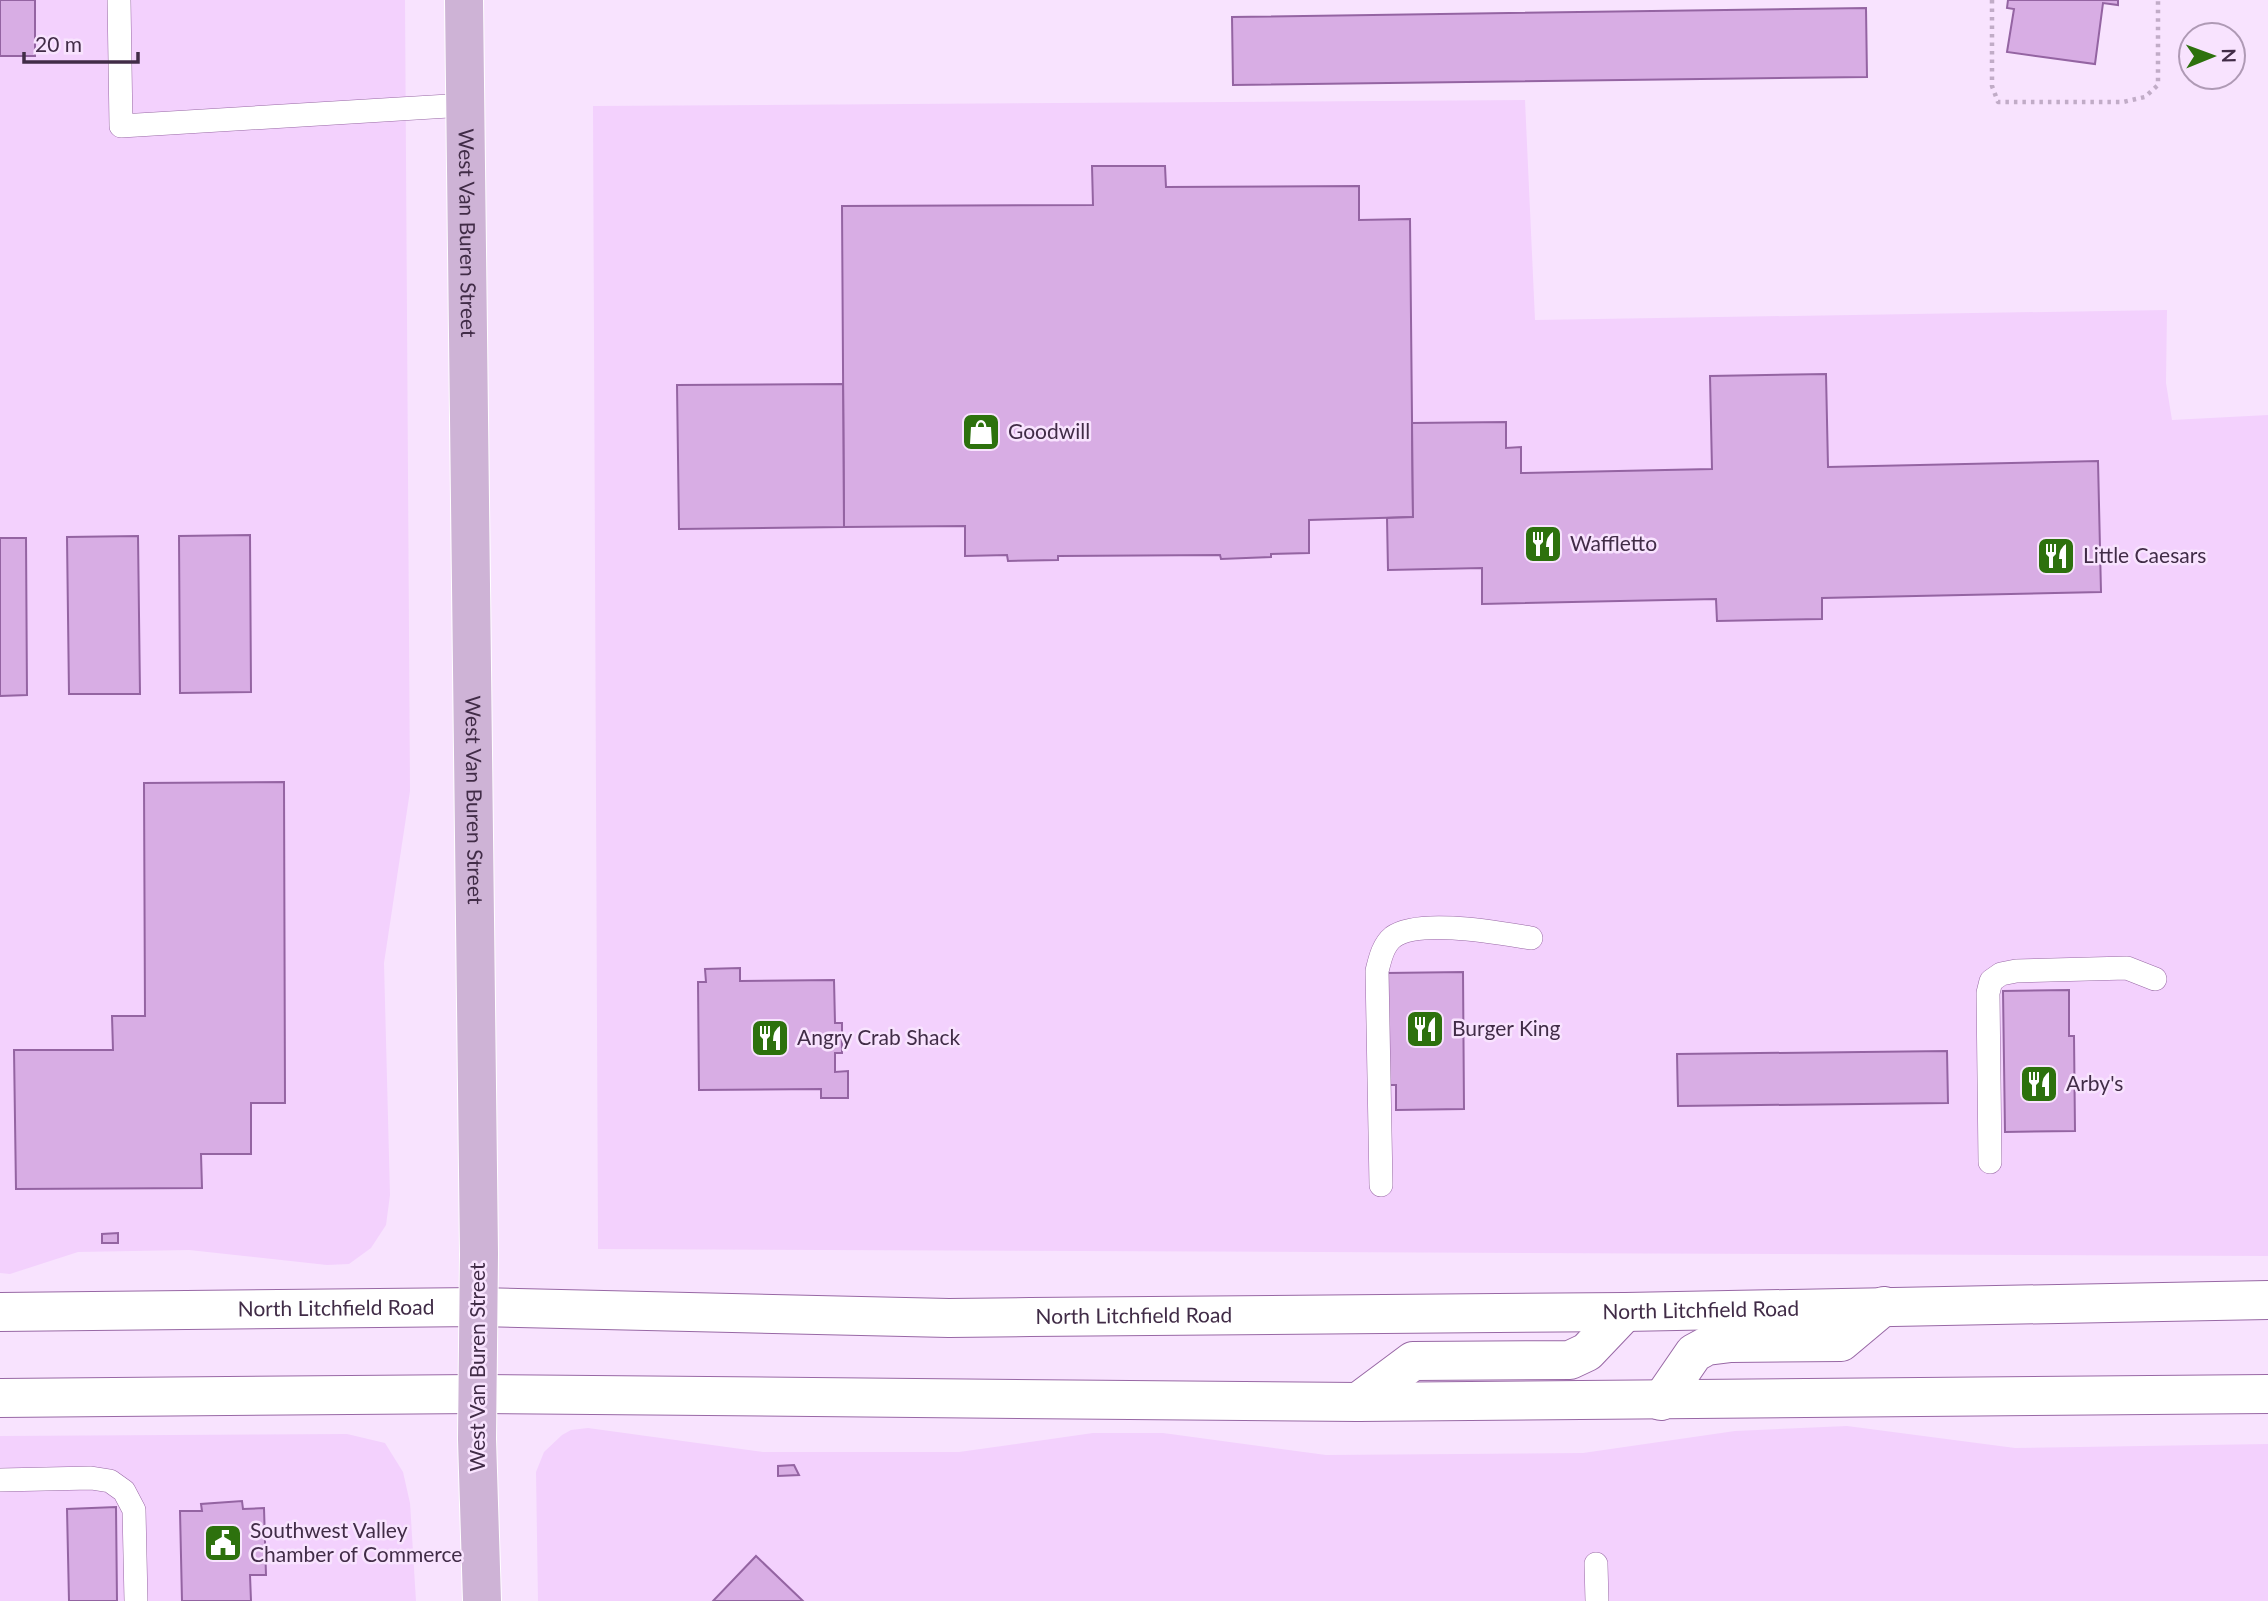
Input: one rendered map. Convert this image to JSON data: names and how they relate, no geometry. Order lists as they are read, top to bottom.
{
  "streets": {
    "main road": ["West Van Buren Street", "North Litchfield Road"]
  },
  "crossings": [
    ["West Van Buren Street", "North Litchfield Road"]
  ],
  "places": {
    "shop": ["Goodwill"],
    "restaurant": [
      "Waffletto",
      "Little Caesars",
      "Burger King",
      "Angry Crab Shack",
      "Arby's"
    ],
    "public building": ["Southwest Valley Chamber of Commerce"]
  },
  "scale_bar": "20 m",
  "north": "right"
}
